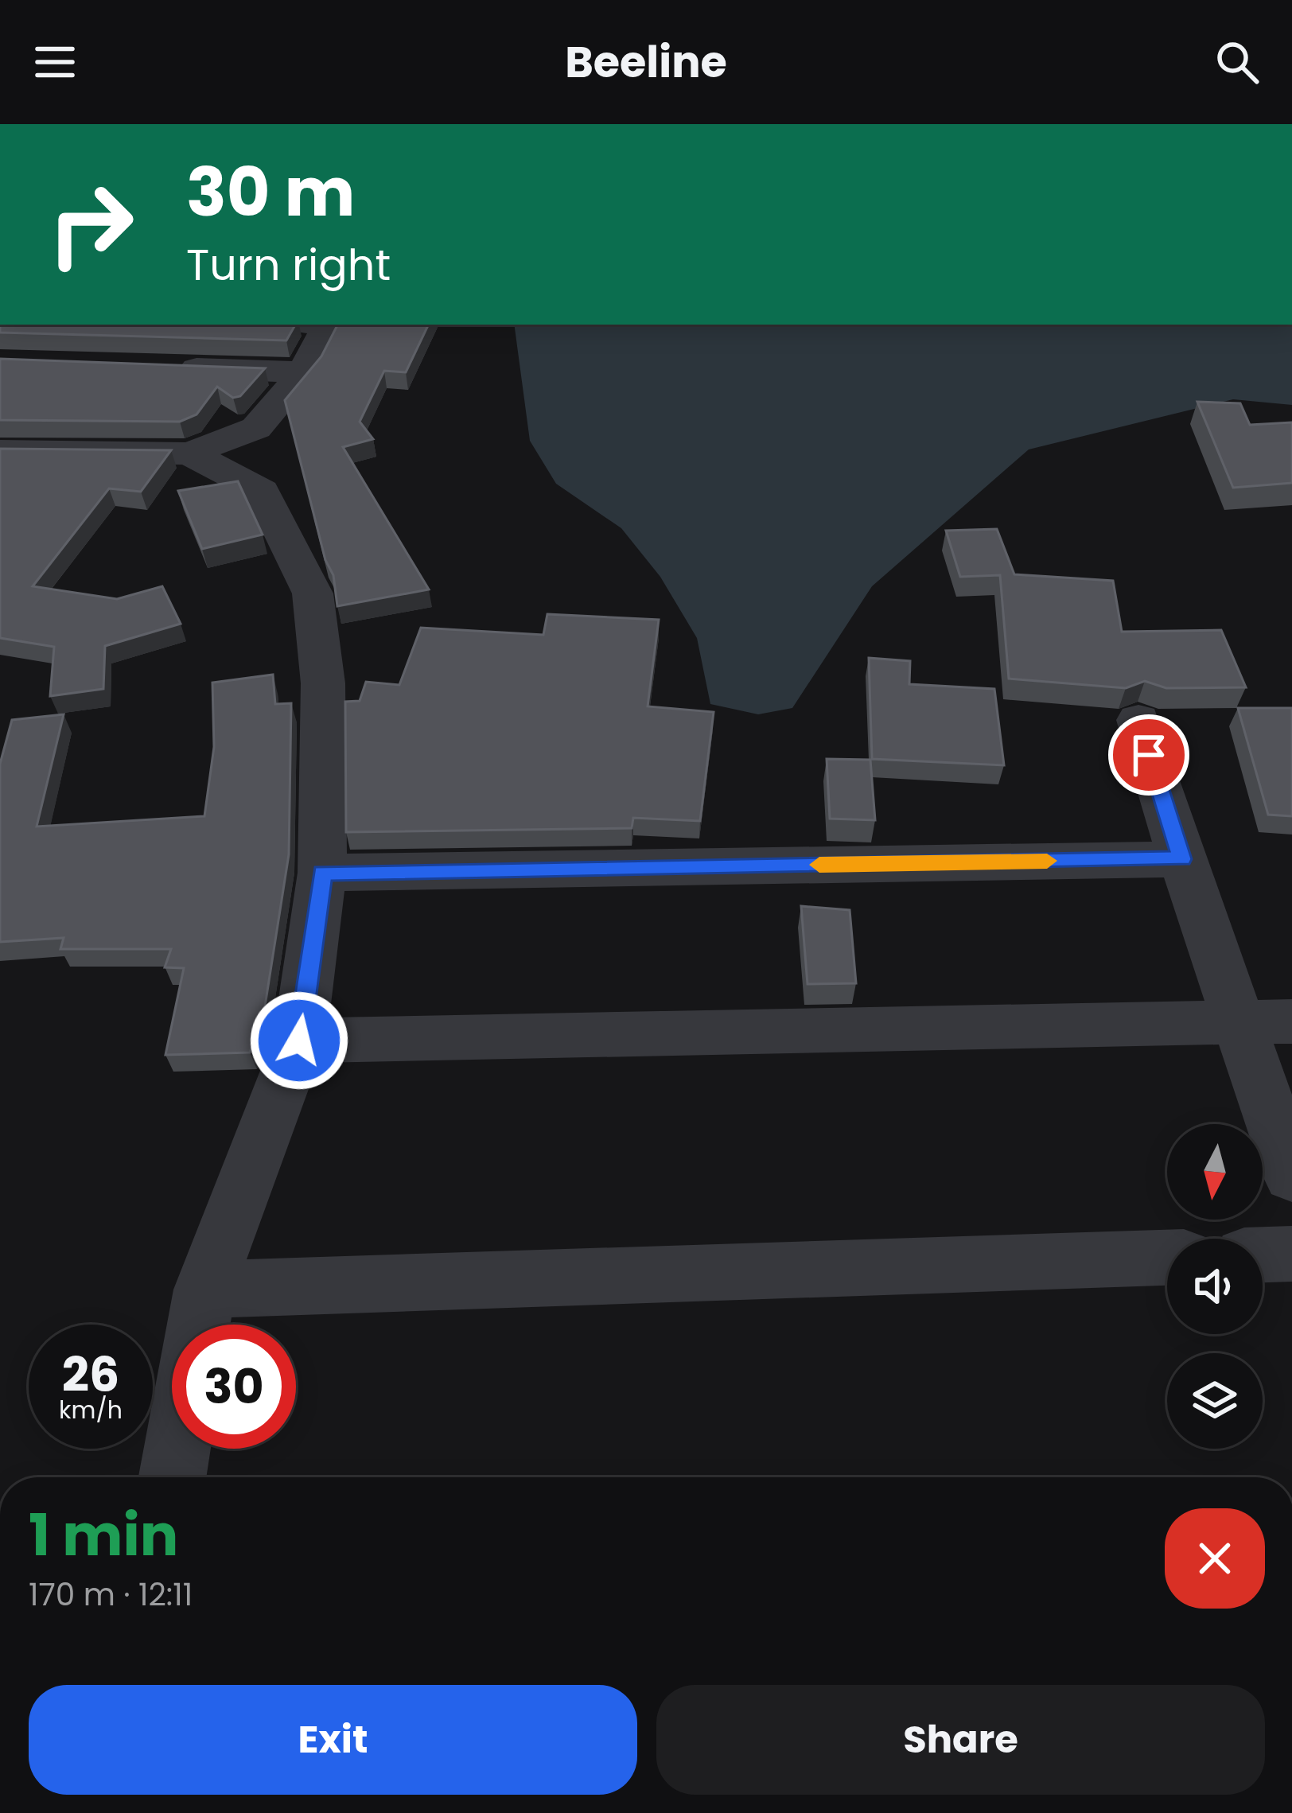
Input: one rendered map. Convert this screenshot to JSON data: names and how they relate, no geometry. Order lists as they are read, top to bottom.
{
  "north": "bottom",
  "page": {
    "header": "Beeline",
    "turn": ["30 m", "Turn right"],
    "speed": "26 km/h",
    "limit": "30",
    "heading": ["1 min", "170 m · 12:11"],
    "buttons": ["Exit", "Share"]
  }
}
